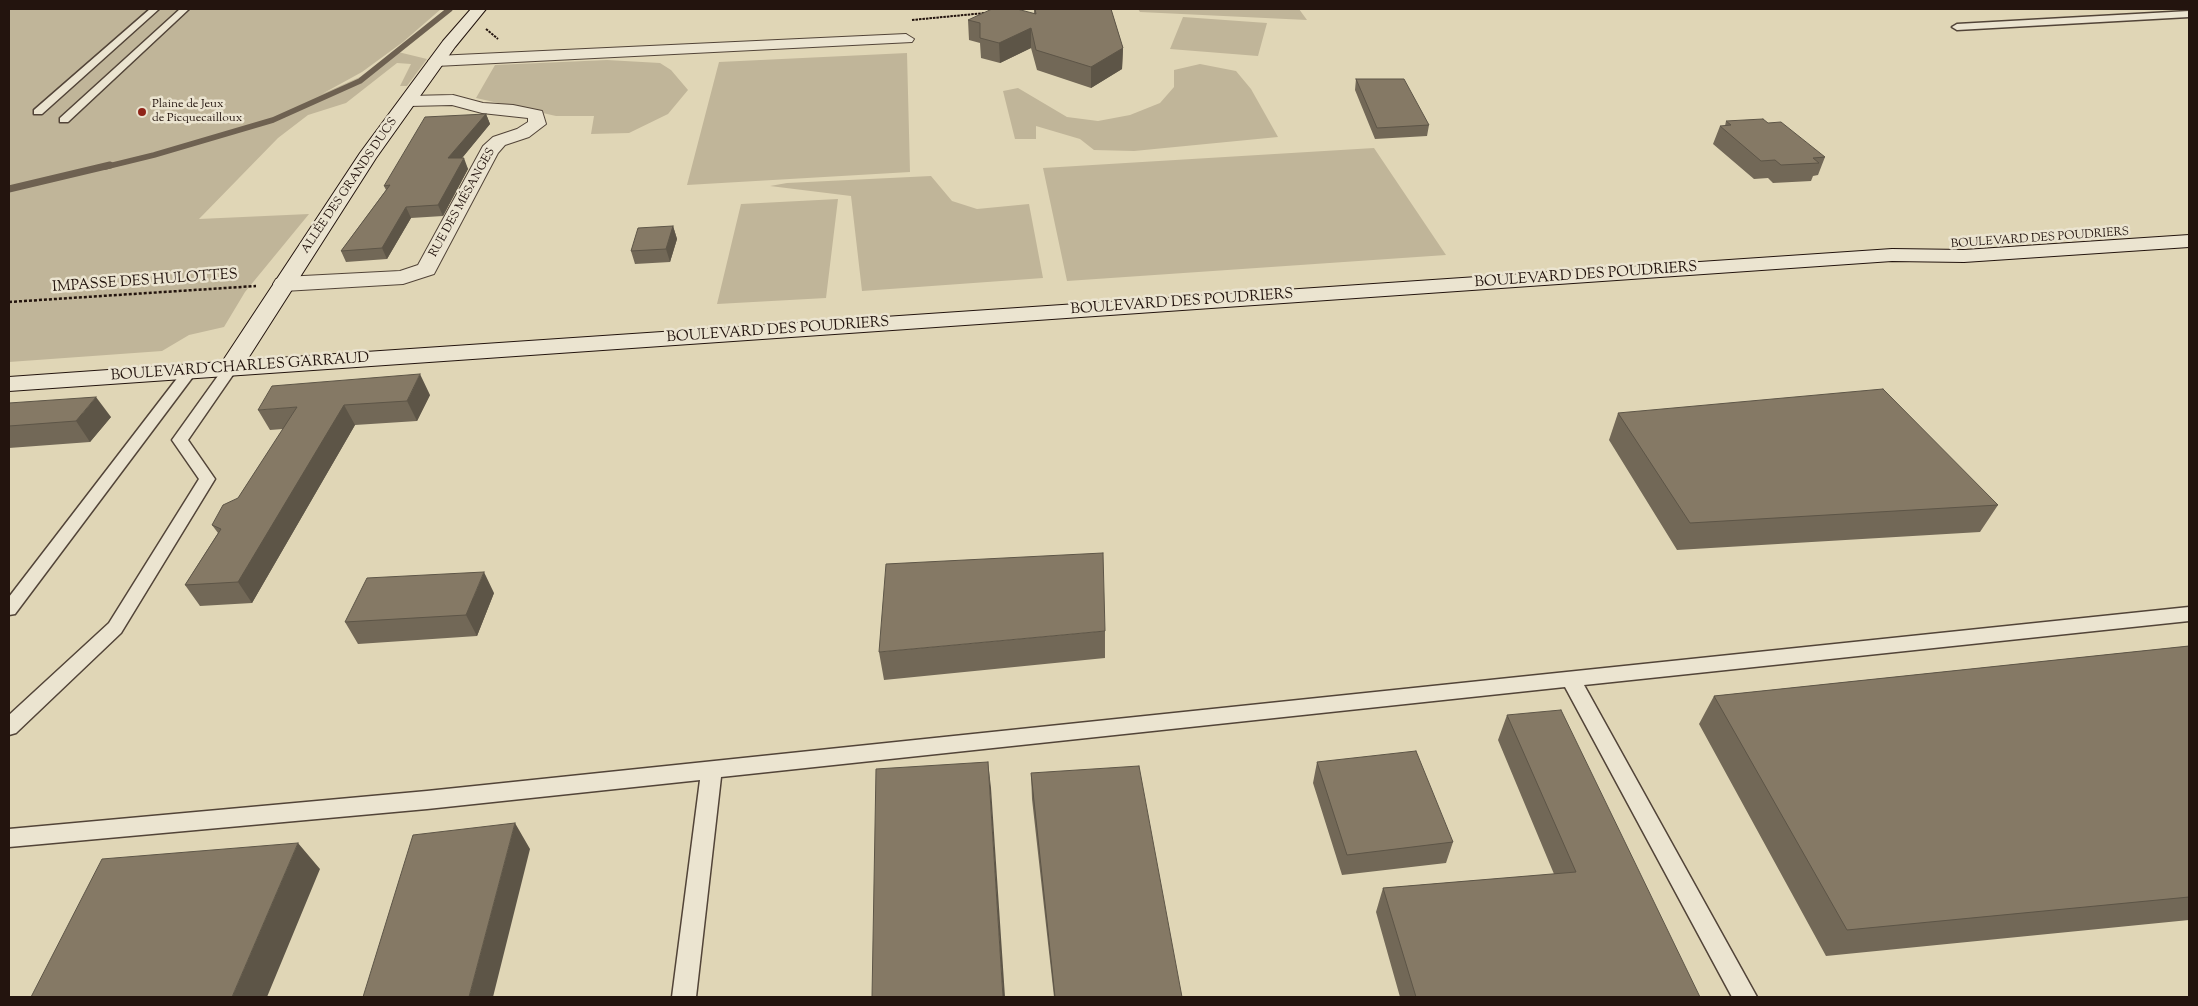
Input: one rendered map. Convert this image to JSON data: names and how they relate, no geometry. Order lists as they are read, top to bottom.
{
  "streets": {
    "main road": [
      "ALLÉE DES GRANDS DUCS",
      "RUE DES MÉSANGES",
      "BOULEVARD DES POUDRIERS",
      "BOULEVARD CHARLES GARRAUD"
    ],
    "path": ["IMPASSE DES HULOTTES"]
  },
  "crossings": [
    ["ALLÉE DES GRANDS DUCS", "RUE DES MÉSANGES"],
    ["ALLÉE DES GRANDS DUCS", "IMPASSE DES HULOTTES"],
    ["ALLÉE DES GRANDS DUCS", "BOULEVARD CHARLES GARRAUD"],
    ["RUE DES MÉSANGES", "IMPASSE DES HULOTTES"],
    ["BOULEVARD DES POUDRIERS", "BOULEVARD CHARLES GARRAUD"]
  ],
  "places": ["Plaine de Jeux de Picquecailloux"]
}
